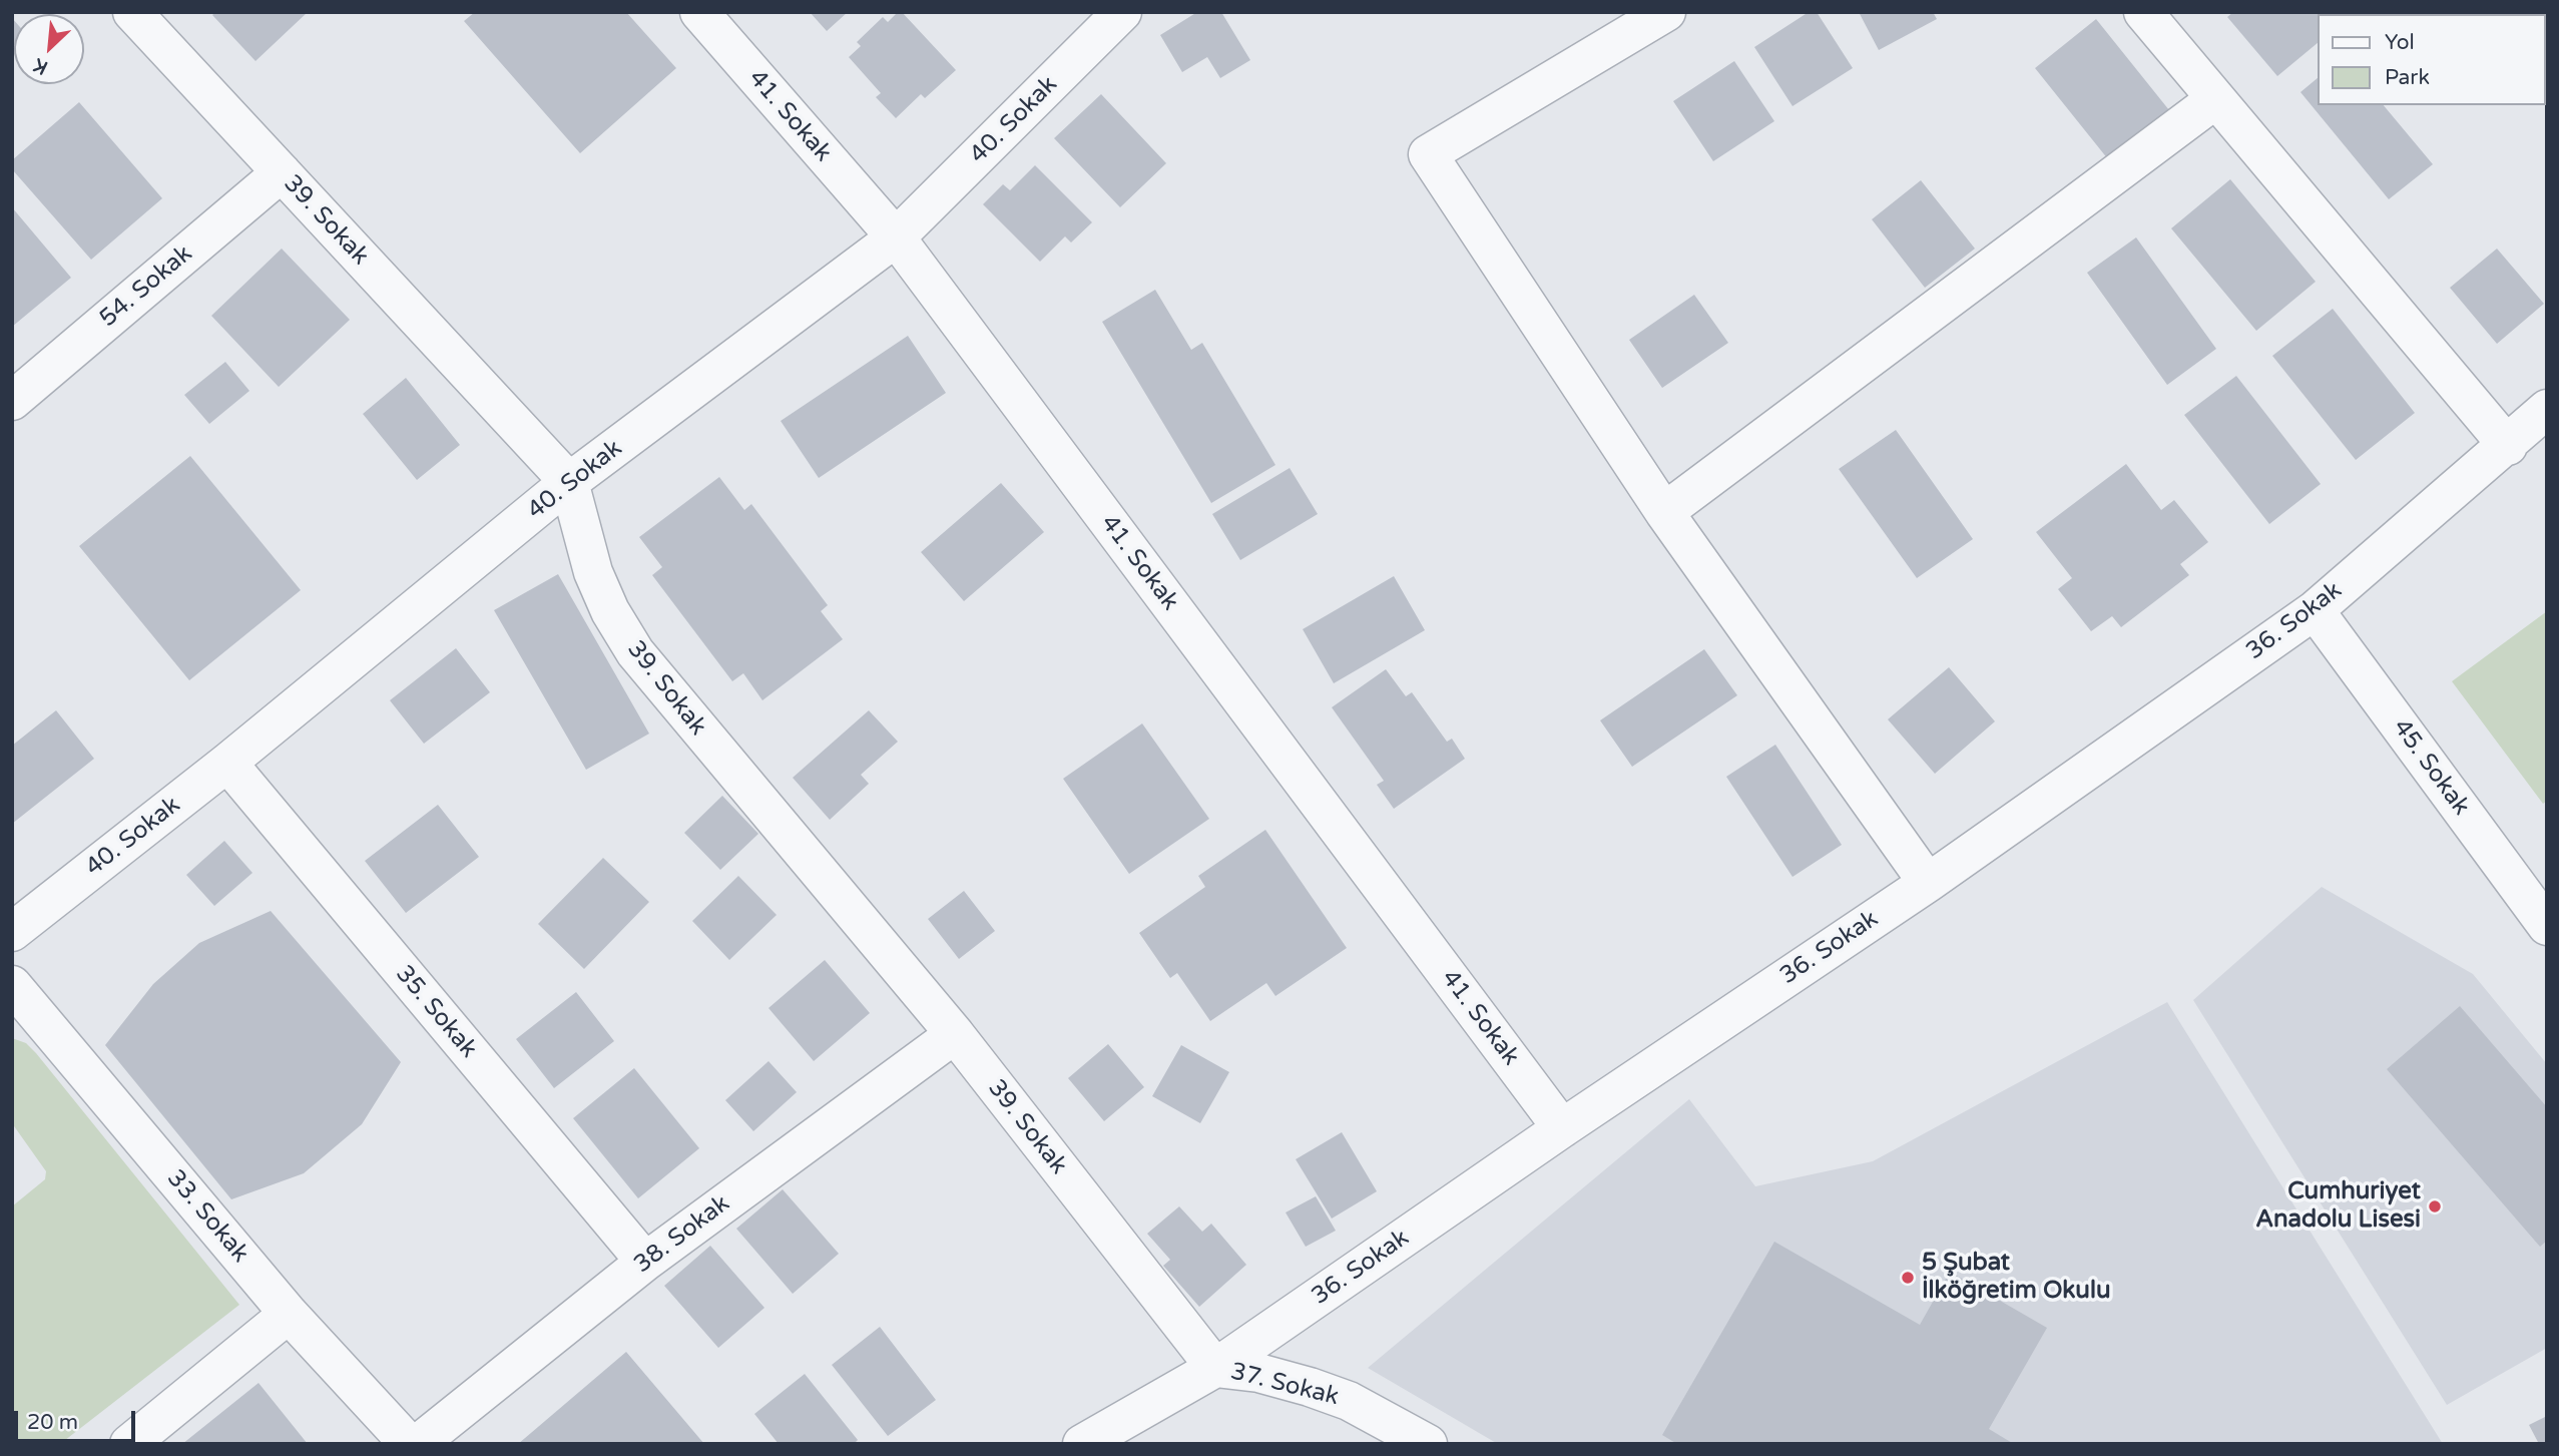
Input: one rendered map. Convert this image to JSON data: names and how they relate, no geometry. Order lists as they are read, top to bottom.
{
  "streets": {
    "street": [
      "41. Sokak",
      "40. Sokak",
      "39. Sokak",
      "54. Sokak",
      "36. Sokak",
      "45. Sokak",
      "35. Sokak",
      "33. Sokak",
      "38. Sokak",
      "37. Sokak"
    ]
  },
  "crossings": [
    ["41. Sokak", "40. Sokak"],
    ["41. Sokak", "36. Sokak"],
    ["40. Sokak", "39. Sokak"],
    ["40. Sokak", "35. Sokak"],
    ["39. Sokak", "54. Sokak"],
    ["39. Sokak", "36. Sokak"],
    ["39. Sokak", "38. Sokak"],
    ["39. Sokak", "37. Sokak"],
    ["36. Sokak", "45. Sokak"],
    ["36. Sokak", "37. Sokak"],
    ["35. Sokak", "38. Sokak"]
  ],
  "places": ["Cumhuriyet Anadolu Lisesi", "5 Şubat İlköğretim Okulu"],
  "legend": ["Yol", "Park"],
  "scale_bar": "20 m",
  "north": "bottom left"
}
